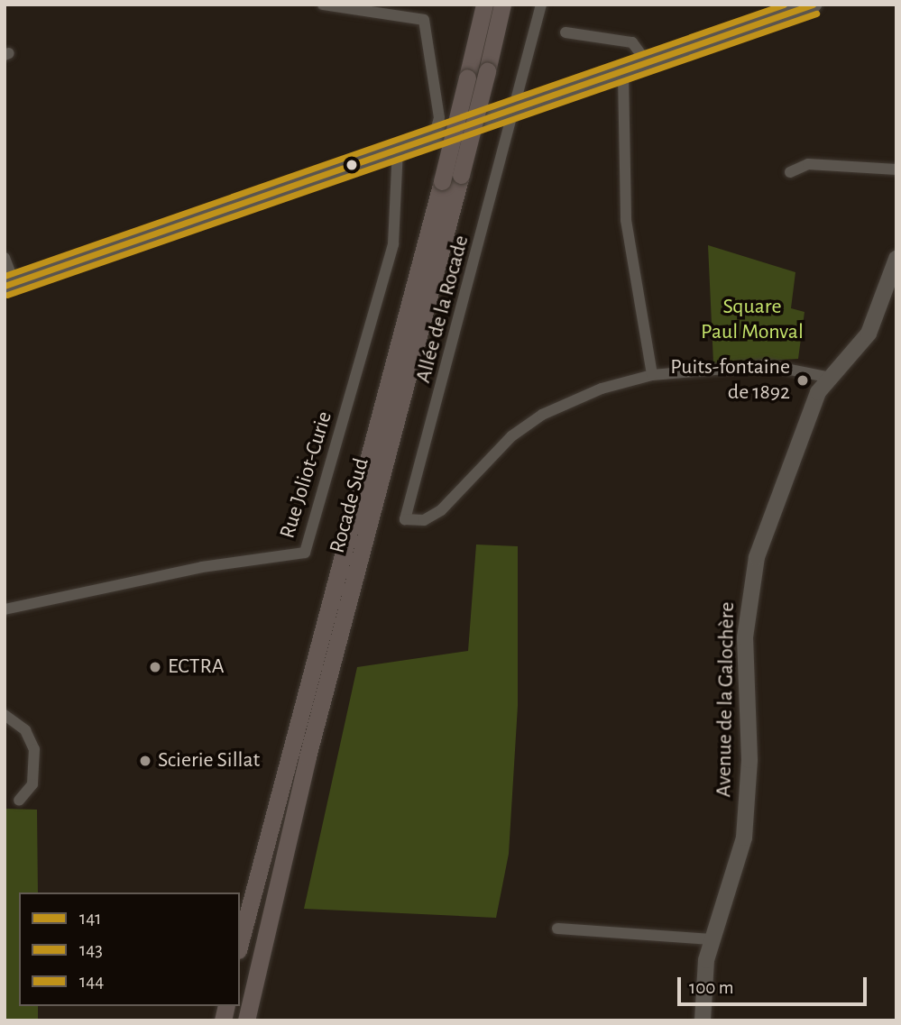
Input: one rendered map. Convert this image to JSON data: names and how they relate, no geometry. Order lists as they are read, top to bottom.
{
  "streets": {
    "highway": ["Rocade Sud"],
    "main road": ["Avenue de la Galochère"],
    "street": ["Allée de la Rocade", "Rue Joliot-Curie"]
  },
  "parks": ["Square Paul Monval"],
  "places": ["Puits-fontaine de 1892", "ECTRA", "Scierie Sillat"],
  "lines": ["transit line 141", "transit line 144", "transit line 143"],
  "legend": ["141", "143", "144"],
  "scale_bar": "100 m"
}
